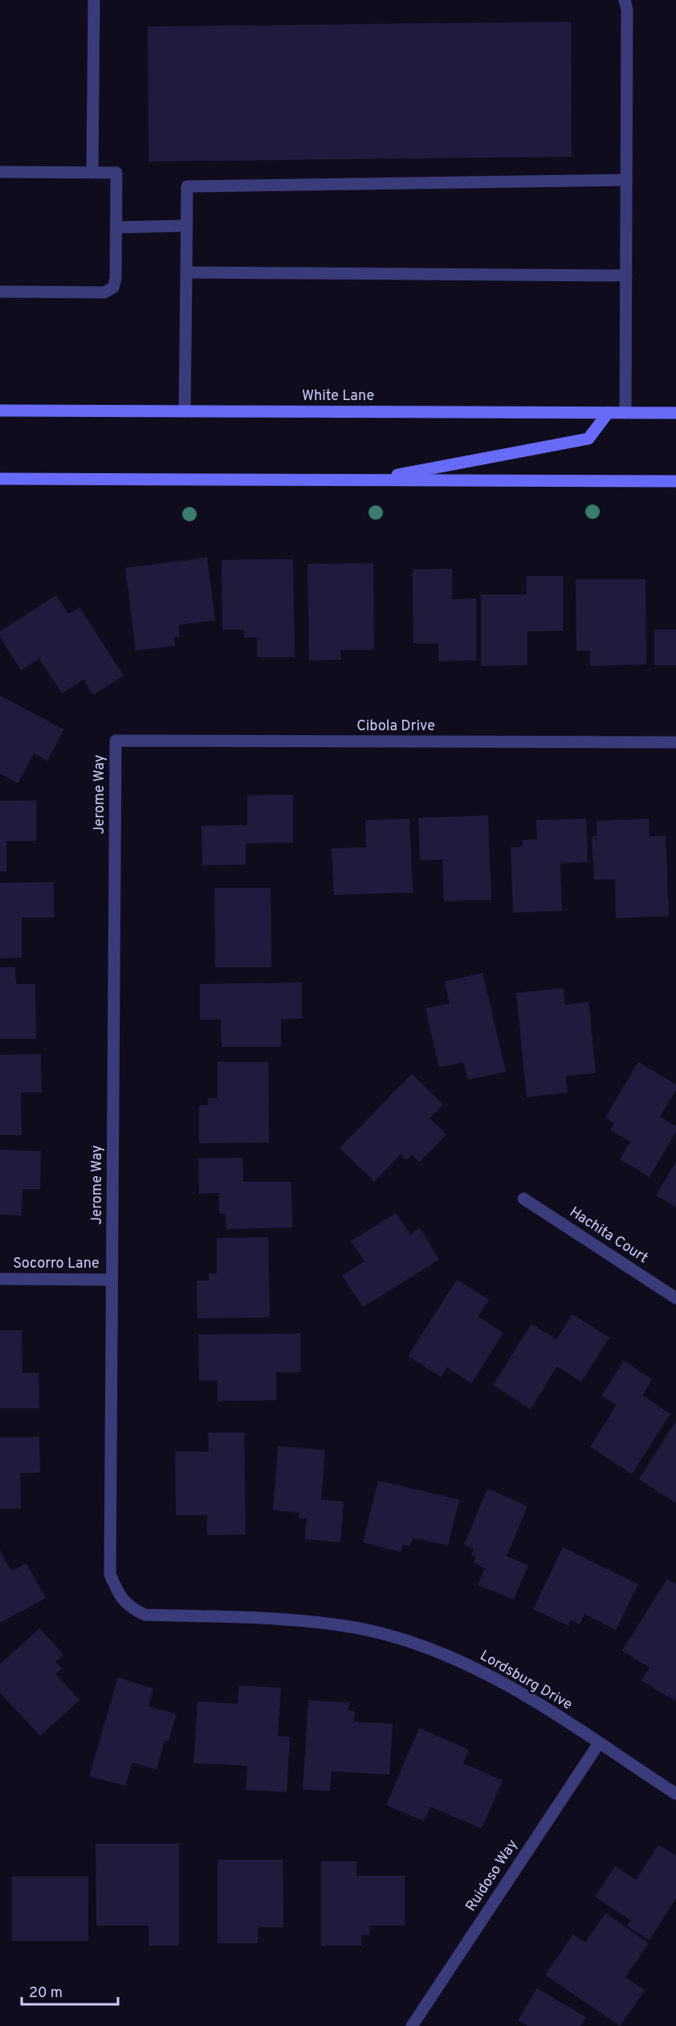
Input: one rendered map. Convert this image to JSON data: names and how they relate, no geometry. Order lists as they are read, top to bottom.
{
  "streets": {
    "main road": ["White Lane"],
    "street": [
      "Cibola Drive",
      "Jerome Way",
      "Hachita Court",
      "Socorro Lane",
      "Lordsburg Drive",
      "Ruidoso Way"
    ]
  },
  "crossings": [
    ["Cibola Drive", "Jerome Way"],
    ["Jerome Way", "Socorro Lane"],
    ["Jerome Way", "Lordsburg Drive"],
    ["Lordsburg Drive", "Ruidoso Way"]
  ],
  "scale_bar": "20 m"
}
